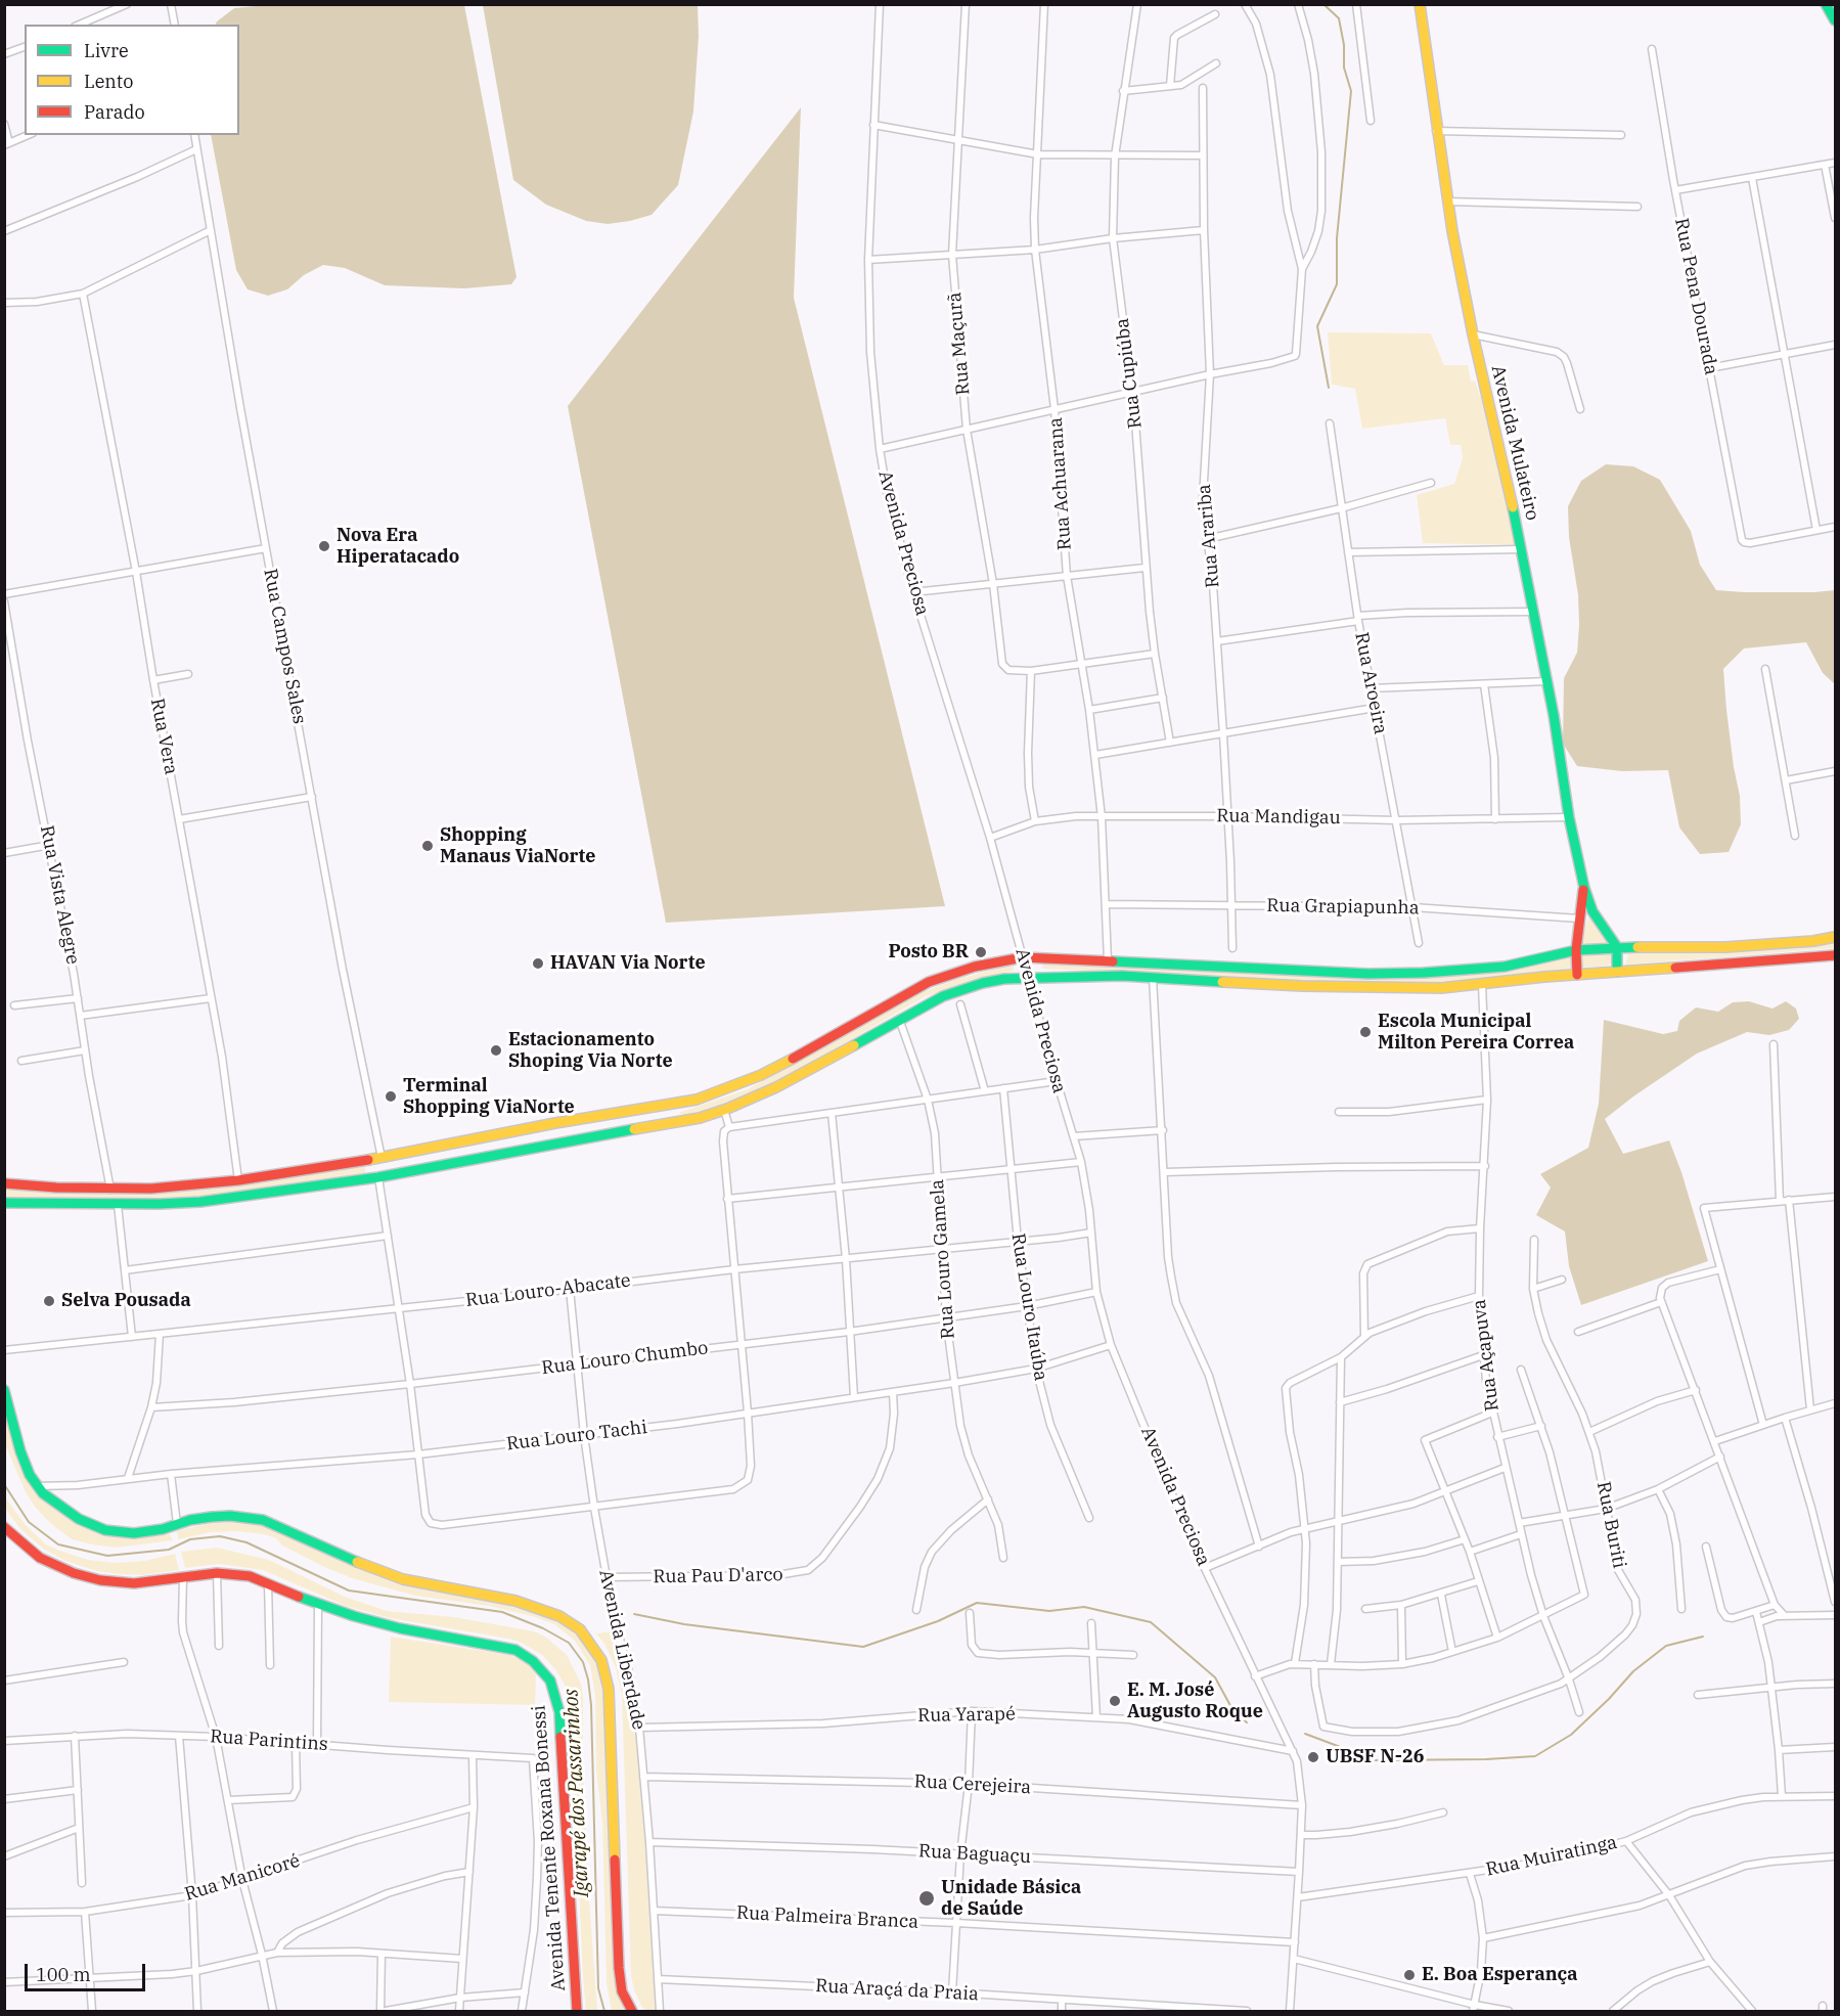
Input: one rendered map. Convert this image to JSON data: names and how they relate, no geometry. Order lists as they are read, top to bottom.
{
  "streets": {
    "main road": ["Avenida Mulateiro", "Avenida Tenente Roxana Bonessi"],
    "street": [
      "Rua Pena Dourada",
      "Rua Maçurã",
      "Rua Cupiúba",
      "Rua Achuarana",
      "Rua Arariba",
      "Avenida Preciosa",
      "Rua Campos Sales",
      "Rua Aroeira",
      "Rua Vera",
      "Rua Mandigau",
      "Rua Vista Alegre",
      "Rua Grapiapunha",
      "Rua Louro Gamela",
      "Rua Louro-Abacate",
      "Rua Louro Itaúba",
      "Rua Açapuva",
      "Rua Louro Chumbo",
      "Rua Louro Tachi",
      "Rua Buriti",
      "Rua Pau D'arco",
      "Avenida Liberdade",
      "Rua Yarapé",
      "Rua Parintins",
      "Rua Cerejeira",
      "Rua Baguaçu",
      "Rua Muiratinga",
      "Rua Manicoré",
      "Rua Palmeira Branca",
      "Rua Araçá da Praia"
    ]
  },
  "crossings": [
    ["Avenida Mulateiro", "Rua Mandigau"],
    ["Avenida Mulateiro", "Rua Grapiapunha"],
    ["Rua Achuarana", "Rua Mandigau"],
    ["Rua Achuarana", "Rua Grapiapunha"],
    ["Rua Arariba", "Rua Mandigau"],
    ["Rua Arariba", "Rua Grapiapunha"],
    ["Avenida Preciosa", "Rua Mandigau"],
    ["Avenida Preciosa", "Rua Louro-Abacate"],
    ["Avenida Preciosa", "Rua Louro Chumbo"],
    ["Avenida Preciosa", "Rua Louro Tachi"],
    ["Avenida Preciosa", "Rua Yarapé"],
    ["Avenida Preciosa", "Rua Cerejeira"],
    ["Avenida Preciosa", "Rua Baguaçu"],
    ["Avenida Preciosa", "Rua Muiratinga"],
    ["Avenida Preciosa", "Rua Palmeira Branca"],
    ["Rua Aroeira", "Rua Mandigau"],
    ["Rua Aroeira", "Rua Grapiapunha"],
    ["Rua Louro Gamela", "Rua Louro-Abacate"],
    ["Rua Louro Gamela", "Rua Louro Chumbo"],
    ["Rua Louro Gamela", "Rua Louro Tachi"],
    ["Rua Louro-Abacate", "Rua Louro Itaúba"],
    ["Rua Louro-Abacate", "Avenida Liberdade"],
    ["Rua Louro Itaúba", "Rua Louro Chumbo"],
    ["Rua Louro Itaúba", "Rua Louro Tachi"],
    ["Rua Açapuva", "Rua Buriti"],
    ["Rua Louro Chumbo", "Avenida Liberdade"],
    ["Rua Louro Tachi", "Rua Pau D'arco"],
    ["Rua Louro Tachi", "Avenida Liberdade"],
    ["Rua Pau D'arco", "Avenida Liberdade"],
    ["Avenida Liberdade", "Rua Yarapé"],
    ["Avenida Liberdade", "Rua Cerejeira"],
    ["Avenida Liberdade", "Rua Baguaçu"],
    ["Avenida Liberdade", "Rua Palmeira Branca"],
    ["Avenida Liberdade", "Rua Araçá da Praia"]
  ],
  "water": ["Igarapé dos Passarinhos"],
  "places": [
    "Nova Era Hiperatacado",
    "Shopping Manaus ViaNorte",
    "Posto BR",
    "HAVAN Via Norte",
    "Escola Municipal Milton Pereira Correa",
    "Estacionamento Shoping Via Norte",
    "Terminal Shopping ViaNorte",
    "Selva Pousada",
    "E. M. José Augusto Roque",
    "UBSF N-26",
    "Unidade Básica de Saúde",
    "E. Boa Esperança"
  ],
  "legend": ["Livre", "Lento", "Parado"],
  "scale_bar": "100 m"
}
